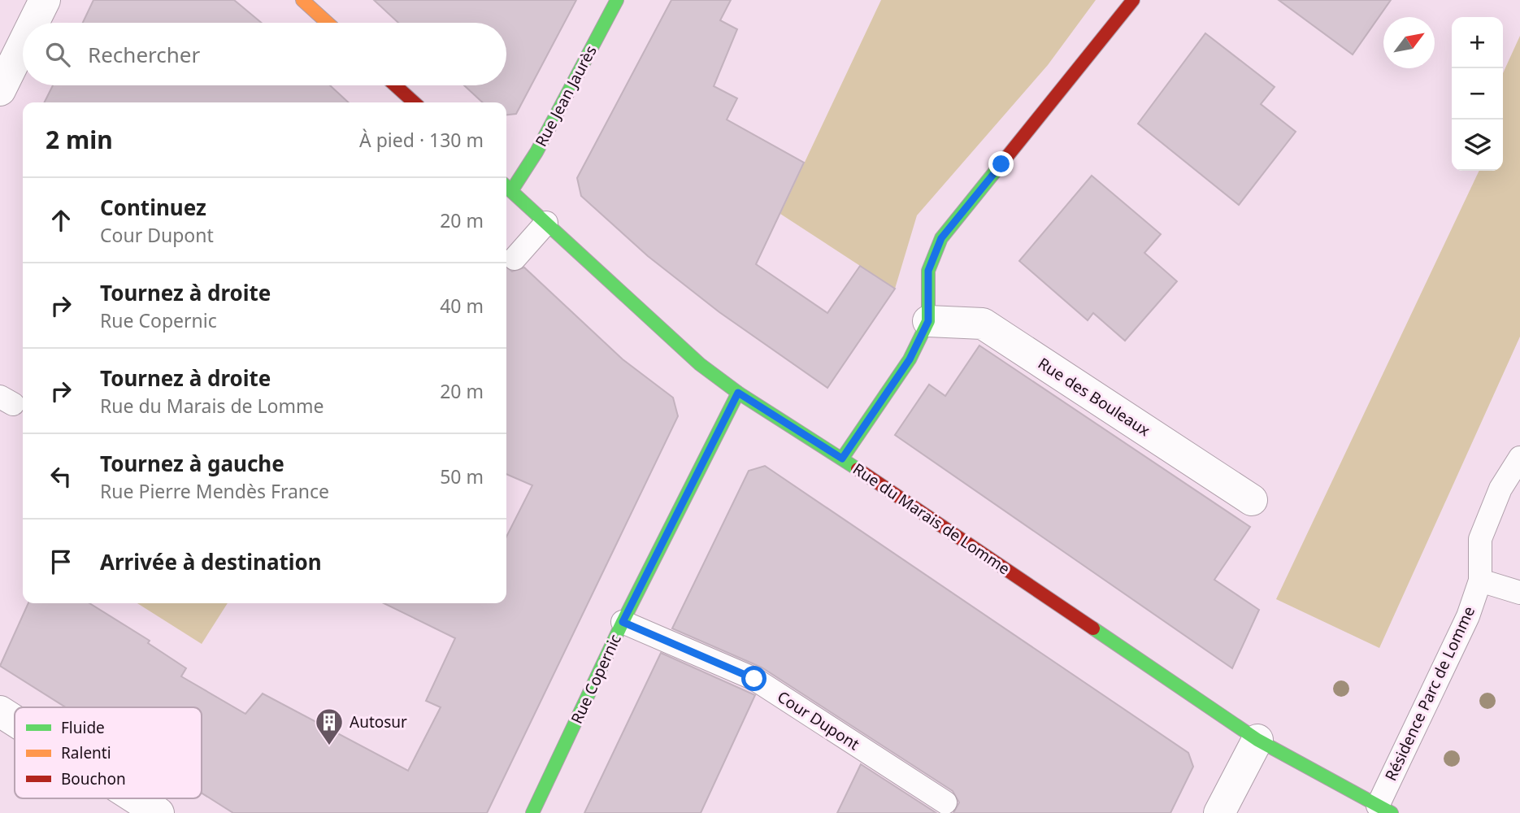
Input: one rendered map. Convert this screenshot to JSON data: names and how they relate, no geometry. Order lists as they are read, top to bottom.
{
  "streets": {
    "street": [
      "Rue Jean Jaurès",
      "Rue des Bouleaux",
      "Rue du Marais de Lomme",
      "Rue Copernic"
    ],
    "lane": ["Résidence Parc de Lomme", "Cour Dupont"]
  },
  "crossings": [
    ["Rue Jean Jaurès", "Rue du Marais de Lomme"],
    ["Rue du Marais de Lomme", "Rue Copernic"],
    ["Rue du Marais de Lomme", "Résidence Parc de Lomme"],
    ["Rue Copernic", "Cour Dupont"]
  ],
  "places": {
    "building": ["Autosur"]
  },
  "legend": ["Fluide", "Ralenti", "Bouchon"],
  "north": "top right",
  "page": {
    "map_buttons": ["+", "−"],
    "search": "Rechercher",
    "heading": ["2 min", "À pied · 130 m"],
    "list": [
      ["Continuez", "Cour Dupont", "20 m"],
      ["Tournez à droite", "Rue Copernic", "40 m"],
      ["Tournez à droite", "Rue du Marais de Lomme", "20 m"],
      ["Tournez à gauche", "Rue Pierre Mendès France", "50 m"],
      "Arrivée à destination"
    ]
  }
}
